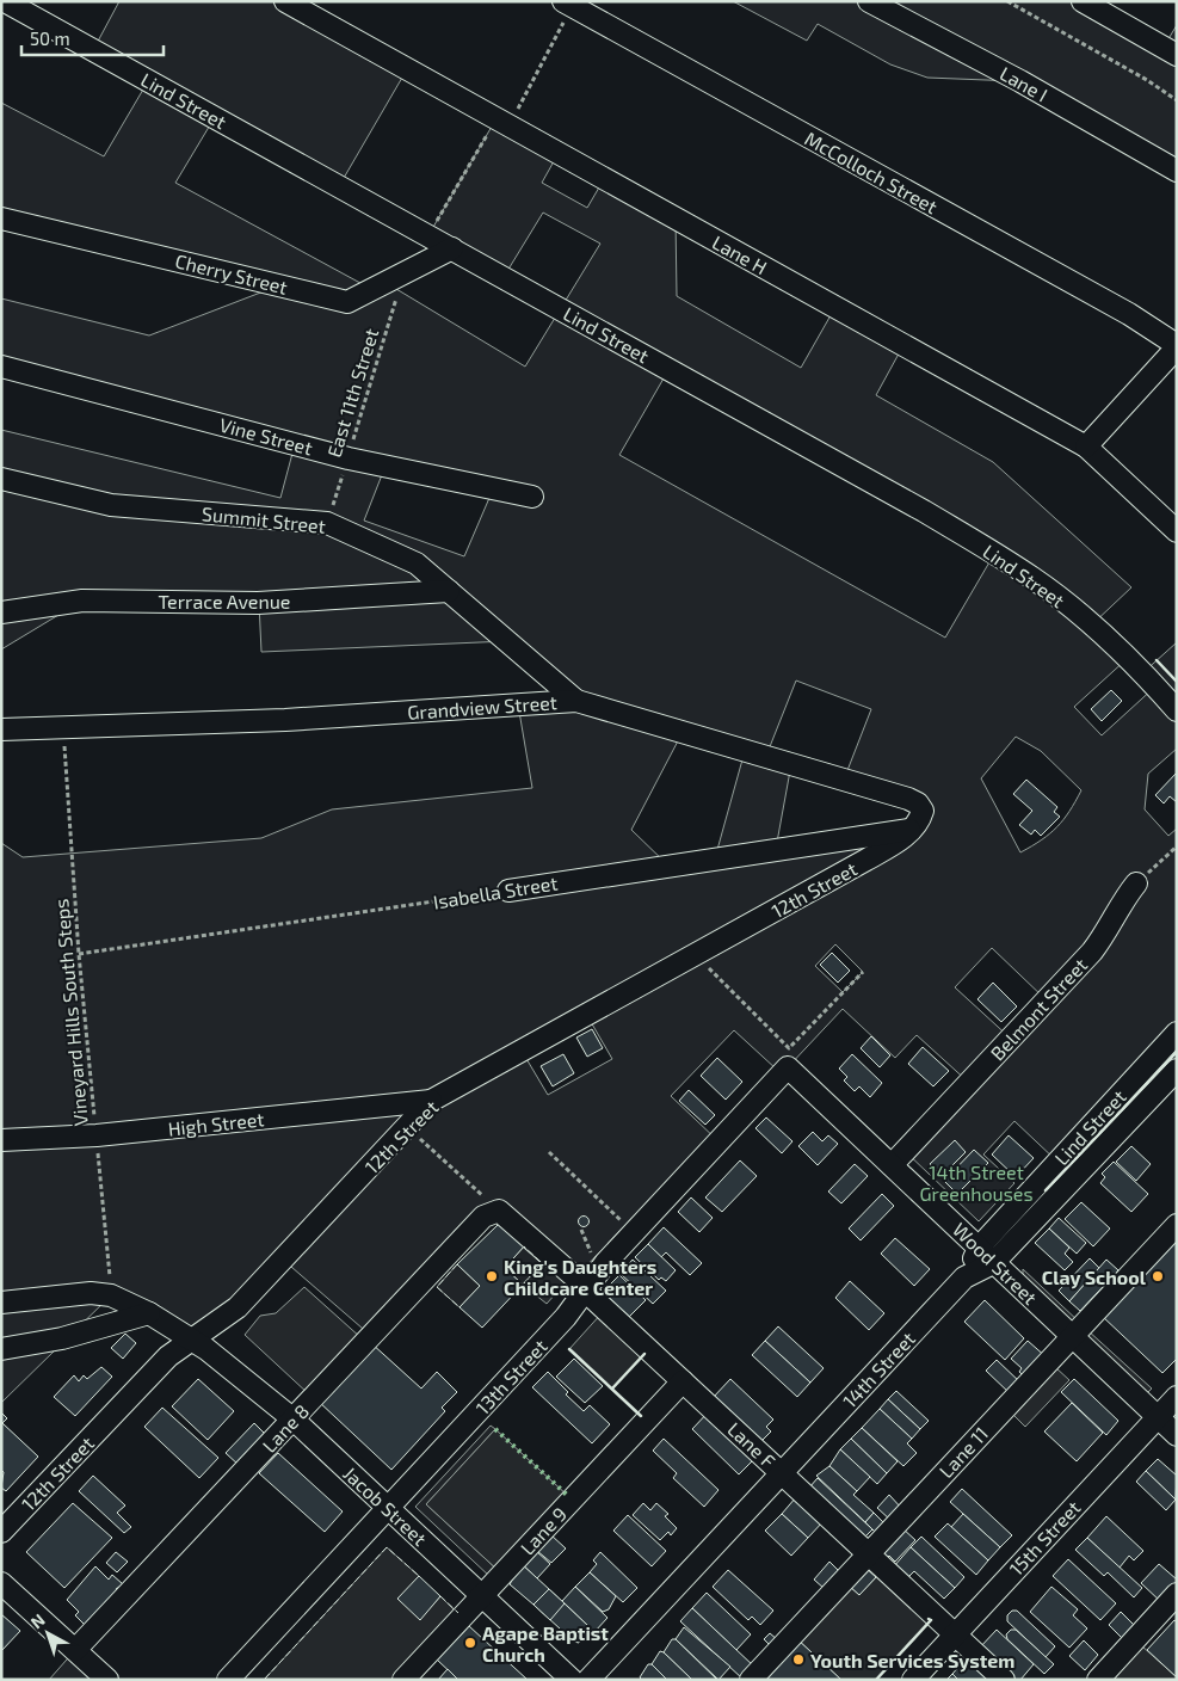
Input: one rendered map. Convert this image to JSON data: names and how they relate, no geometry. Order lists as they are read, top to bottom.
{
  "streets": {
    "street": [
      "Lane I",
      "Lind Street",
      "McColloch Street",
      "Lane H",
      "Cherry Street",
      "Vine Street",
      "Summit Street",
      "Terrace Avenue",
      "Grandview Street",
      "12th Street",
      "Isabella Street",
      "Belmont Street",
      "High Street",
      "Wood Street",
      "14th Street",
      "13th Street",
      "Lane 8",
      "Lane F",
      "Lane 11",
      "Jacob Street",
      "Lane 9",
      "15th Street"
    ],
    "path": ["East 11th Street", "Vineyard Hills South Steps"]
  },
  "crossings": [
    ["Lind Street", "Cherry Street"],
    ["Lind Street", "Wood Street"],
    ["Lind Street", "14th Street"],
    ["Cherry Street", "East 11th Street"],
    ["East 11th Street", "Vine Street"],
    ["East 11th Street", "Summit Street"],
    ["Summit Street", "Terrace Avenue"],
    ["Summit Street", "Grandview Street"],
    ["Grandview Street", "12th Street"],
    ["Grandview Street", "Isabella Street"],
    ["Grandview Street", "Vineyard Hills South Steps"],
    ["12th Street", "Isabella Street"],
    ["12th Street", "High Street"],
    ["12th Street", "Jacob Street"],
    ["Isabella Street", "Vineyard Hills South Steps"],
    ["Belmont Street", "Wood Street"],
    ["Vineyard Hills South Steps", "High Street"],
    ["Vineyard Hills South Steps", "Jacob Street"],
    ["Wood Street", "14th Street"],
    ["Wood Street", "13th Street"],
    ["Wood Street", "Lane 11"],
    ["Wood Street", "15th Street"],
    ["14th Street", "Lane F"],
    ["13th Street", "Lane F"],
    ["13th Street", "Jacob Street"],
    ["Lane 8", "Lane F"],
    ["Lane 8", "Jacob Street"],
    ["Lane F", "Lane 11"],
    ["Lane F", "Lane 9"],
    ["Lane F", "15th Street"],
    ["Jacob Street", "Lane 9"]
  ],
  "parks": ["14th Street Greenhouses"],
  "places": [
    "King's Daughters Childcare Center",
    "Clay School",
    "Agape Baptist Church",
    "Youth Services System"
  ],
  "scale_bar": "50 m",
  "north": "top left"
}
